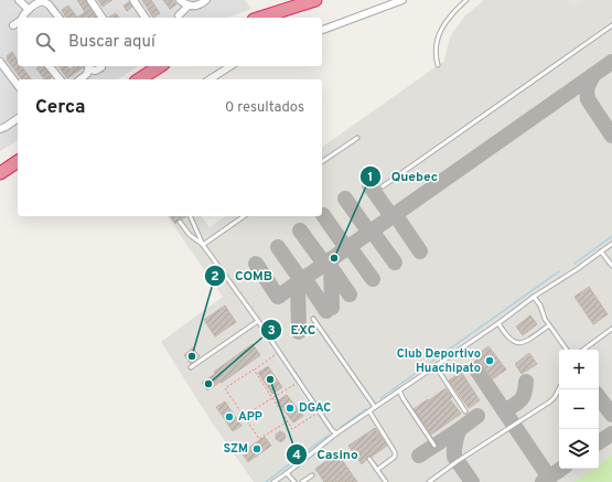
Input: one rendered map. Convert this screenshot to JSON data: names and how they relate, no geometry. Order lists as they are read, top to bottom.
{
  "places": [
    "Quebec",
    "COMB",
    "Club Deportivo Huachipato",
    "Casino",
    "EXC",
    "DGAC",
    "APP",
    "SZM"
  ],
  "page": {
    "search": "Buscar aquí",
    "heading": ["Cerca", "0 resultados"],
    "map_buttons": ["+", "−"]
  }
}
